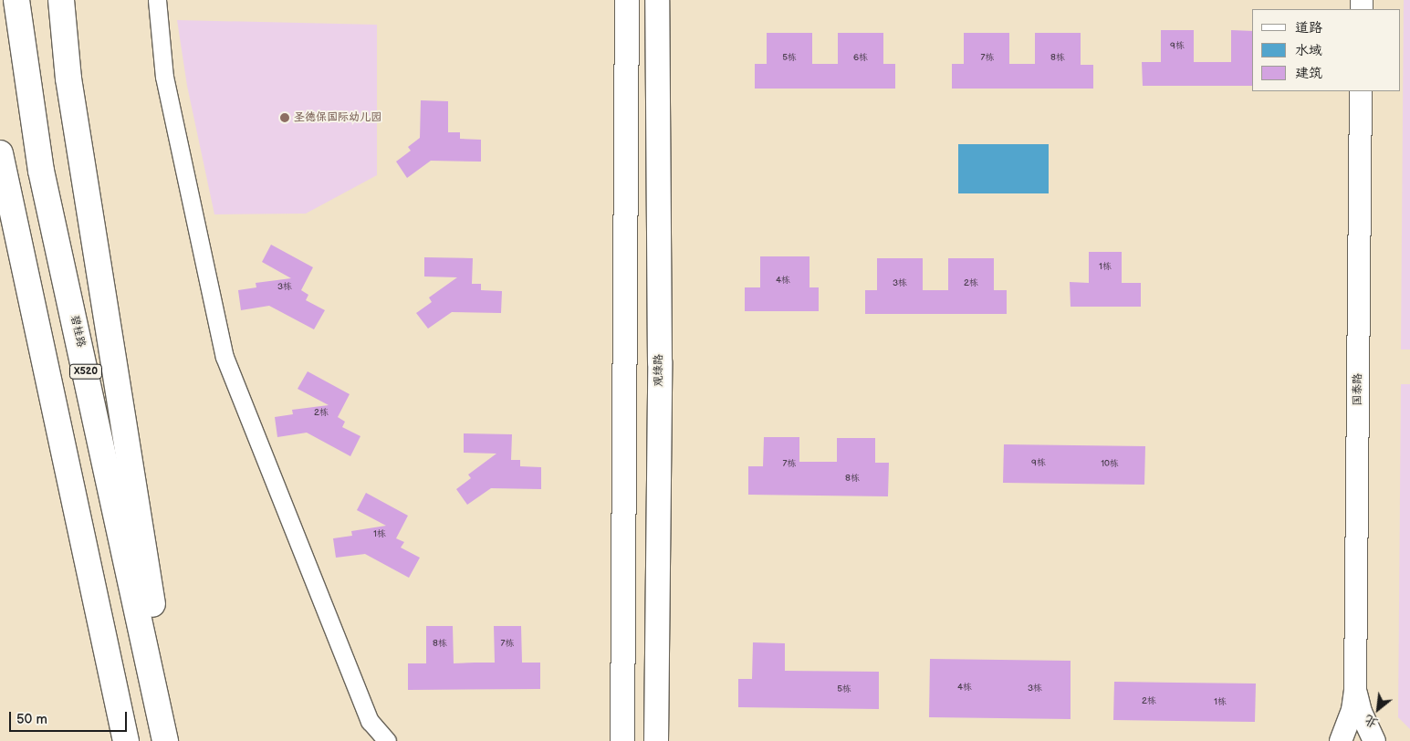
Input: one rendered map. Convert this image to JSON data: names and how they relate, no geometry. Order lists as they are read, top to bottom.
{
  "streets": {
    "highway": ["碧桂路", "X520"],
    "main road": ["观绿路"],
    "street": ["国泰路"]
  },
  "places": ["圣德保国际幼儿园"],
  "house_numbers": [
    "9栋",
    "5栋",
    "6栋",
    "7栋",
    "8栋",
    "1栋",
    "4栋",
    "3栋",
    "2栋",
    "3栋",
    "2栋",
    "9栋",
    "7栋",
    "10栋",
    "8栋",
    "1栋",
    "8栋",
    "7栋",
    "4栋",
    "3栋",
    "5栋",
    "2栋",
    "1栋"
  ],
  "legend": ["道路", "水域", "建筑"],
  "scale_bar": "50 m",
  "north": "bottom left"
}
